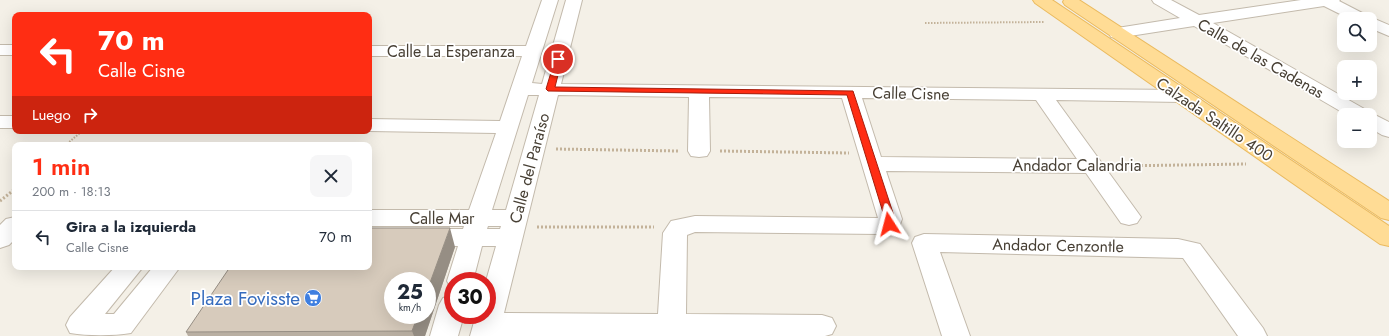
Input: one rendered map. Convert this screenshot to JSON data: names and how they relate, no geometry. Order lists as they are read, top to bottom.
{
  "streets": {
    "main road": ["Calzada Saltillo 400"],
    "street": [
      "Calle La Esperanza",
      "Calle de las Cadenas",
      "Calle Cisne",
      "Andador Calandria",
      "Calle del Paraíso",
      "Calle Mar",
      "Andador Cenzontle"
    ]
  },
  "crossings": [
    ["Calle La Esperanza", "Calle del Paraíso"],
    ["Calle Cisne", "Calzada Saltillo 400"],
    ["Calle Cisne", "Calle del Paraíso"],
    ["Calzada Saltillo 400", "Andador Calandria"],
    ["Calle del Paraíso", "Calle Mar"]
  ],
  "places": {
    "supermarket": ["Plaza Fovisste"]
  },
  "page": {
    "map_buttons": ["+", "−"],
    "turn": ["70 m", "Calle Cisne"],
    "then": "Luego",
    "heading": ["1 min", "200 m · 18:13"],
    "list": [
      {
        "name": "Gira a la izquierda",
        "note": "Calle Cisne",
        "value": "70 m"
      }
    ],
    "speed": "25 km/h",
    "limit": "30"
  }
}
